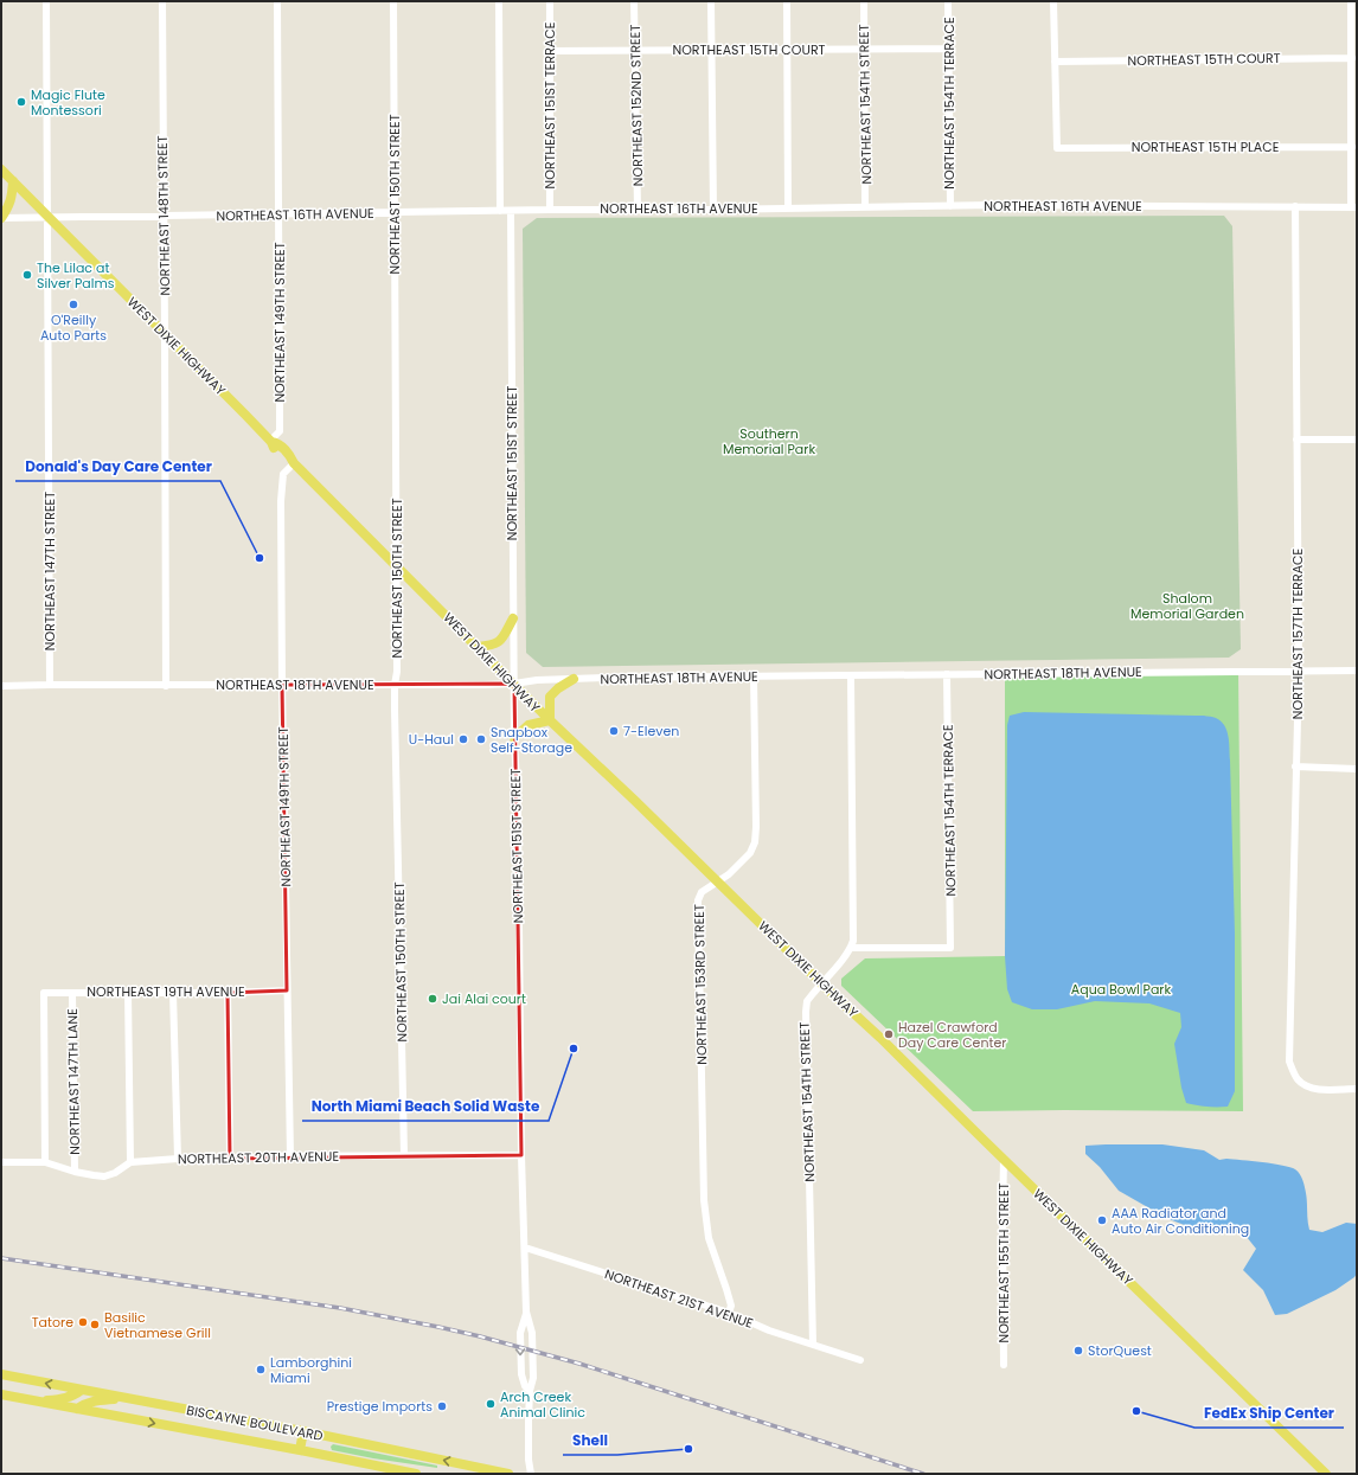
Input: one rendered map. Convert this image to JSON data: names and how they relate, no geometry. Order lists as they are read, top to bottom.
{
  "streets": {
    "main road": ["WEST DIXIE HIGHWAY", "BISCAYNE BOULEVARD"],
    "street": [
      "NORTHEAST 15TH COURT",
      "NORTHEAST 154TH TERRACE",
      "NORTHEAST 154TH STREET",
      "NORTHEAST 151ST TERRACE",
      "NORTHEAST 152ND STREET",
      "NORTHEAST 15TH PLACE",
      "NORTHEAST 150TH STREET",
      "NORTHEAST 16TH AVENUE",
      "NORTHEAST 148TH STREET",
      "NORTHEAST 149TH STREET",
      "NORTHEAST 151ST STREET",
      "NORTHEAST 147TH STREET",
      "NORTHEAST 157TH TERRACE",
      "NORTHEAST 18TH AVENUE",
      "NORTHEAST 153RD STREET",
      "NORTHEAST 19TH AVENUE",
      "NORTHEAST 147TH LANE",
      "NORTHEAST 20TH AVENUE",
      "NORTHEAST 155TH STREET",
      "NORTHEAST 21ST AVENUE"
    ]
  },
  "crossings": [
    ["NORTHEAST 15TH COURT", "NORTHEAST 154TH TERRACE"],
    ["NORTHEAST 15TH COURT", "NORTHEAST 154TH STREET"],
    ["NORTHEAST 15TH COURT", "NORTHEAST 151ST TERRACE"],
    ["NORTHEAST 15TH COURT", "NORTHEAST 152ND STREET"],
    ["NORTHEAST 15TH COURT", "NORTHEAST 15TH PLACE"],
    ["NORTHEAST 154TH TERRACE", "NORTHEAST 154TH STREET"],
    ["NORTHEAST 154TH TERRACE", "NORTHEAST 16TH AVENUE"],
    ["NORTHEAST 154TH TERRACE", "NORTHEAST 18TH AVENUE"],
    ["NORTHEAST 154TH STREET", "NORTHEAST 16TH AVENUE"],
    ["NORTHEAST 154TH STREET", "WEST DIXIE HIGHWAY"],
    ["NORTHEAST 154TH STREET", "NORTHEAST 21ST AVENUE"],
    ["NORTHEAST 151ST TERRACE", "NORTHEAST 16TH AVENUE"],
    ["NORTHEAST 152ND STREET", "NORTHEAST 16TH AVENUE"],
    ["NORTHEAST 150TH STREET", "NORTHEAST 16TH AVENUE"],
    ["NORTHEAST 150TH STREET", "WEST DIXIE HIGHWAY"],
    ["NORTHEAST 150TH STREET", "NORTHEAST 18TH AVENUE"],
    ["NORTHEAST 150TH STREET", "NORTHEAST 20TH AVENUE"],
    ["NORTHEAST 16TH AVENUE", "NORTHEAST 148TH STREET"],
    ["NORTHEAST 16TH AVENUE", "NORTHEAST 149TH STREET"],
    ["NORTHEAST 16TH AVENUE", "WEST DIXIE HIGHWAY"],
    ["NORTHEAST 16TH AVENUE", "NORTHEAST 151ST STREET"],
    ["NORTHEAST 16TH AVENUE", "NORTHEAST 147TH STREET"],
    ["NORTHEAST 16TH AVENUE", "NORTHEAST 157TH TERRACE"],
    ["NORTHEAST 148TH STREET", "WEST DIXIE HIGHWAY"],
    ["NORTHEAST 148TH STREET", "NORTHEAST 18TH AVENUE"],
    ["NORTHEAST 149TH STREET", "WEST DIXIE HIGHWAY"],
    ["NORTHEAST 149TH STREET", "NORTHEAST 18TH AVENUE"],
    ["NORTHEAST 149TH STREET", "NORTHEAST 19TH AVENUE"],
    ["NORTHEAST 149TH STREET", "NORTHEAST 20TH AVENUE"],
    ["WEST DIXIE HIGHWAY", "NORTHEAST 151ST STREET"],
    ["WEST DIXIE HIGHWAY", "NORTHEAST 147TH STREET"],
    ["WEST DIXIE HIGHWAY", "NORTHEAST 18TH AVENUE"],
    ["WEST DIXIE HIGHWAY", "NORTHEAST 153RD STREET"],
    ["WEST DIXIE HIGHWAY", "NORTHEAST 155TH STREET"],
    ["NORTHEAST 151ST STREET", "NORTHEAST 18TH AVENUE"],
    ["NORTHEAST 151ST STREET", "NORTHEAST 20TH AVENUE"],
    ["NORTHEAST 151ST STREET", "NORTHEAST 21ST AVENUE"],
    ["NORTHEAST 147TH STREET", "NORTHEAST 18TH AVENUE"],
    ["NORTHEAST 157TH TERRACE", "NORTHEAST 18TH AVENUE"],
    ["NORTHEAST 18TH AVENUE", "NORTHEAST 153RD STREET"],
    ["NORTHEAST 153RD STREET", "NORTHEAST 21ST AVENUE"],
    ["NORTHEAST 19TH AVENUE", "NORTHEAST 147TH LANE"],
    ["NORTHEAST 19TH AVENUE", "NORTHEAST 20TH AVENUE"],
    ["NORTHEAST 147TH LANE", "NORTHEAST 20TH AVENUE"]
  ],
  "parks": ["Southern Memorial Park", "Shalom Memorial Garden", "Aqua Bowl Park"],
  "places": [
    "Magic Flute Montessori",
    "The Lilac at Silver Palms",
    "O'Reilly Auto Parts",
    "Donald's Day Care Center",
    "7-Eleven",
    "U-Haul",
    "Snapbox Self-Storage",
    "Jai Alai court",
    "Hazel Crawford Day Care Center",
    "North Miami Beach Solid Waste",
    "AAA Radiator and Auto Air Conditioning",
    "Tatore",
    "Basilic Vietnamese Grill",
    "StorQuest",
    "Lamborghini Miami",
    "Arch Creek Animal Clinic",
    "Prestige Imports",
    "FedEx Ship Center",
    "Shell"
  ]
}
